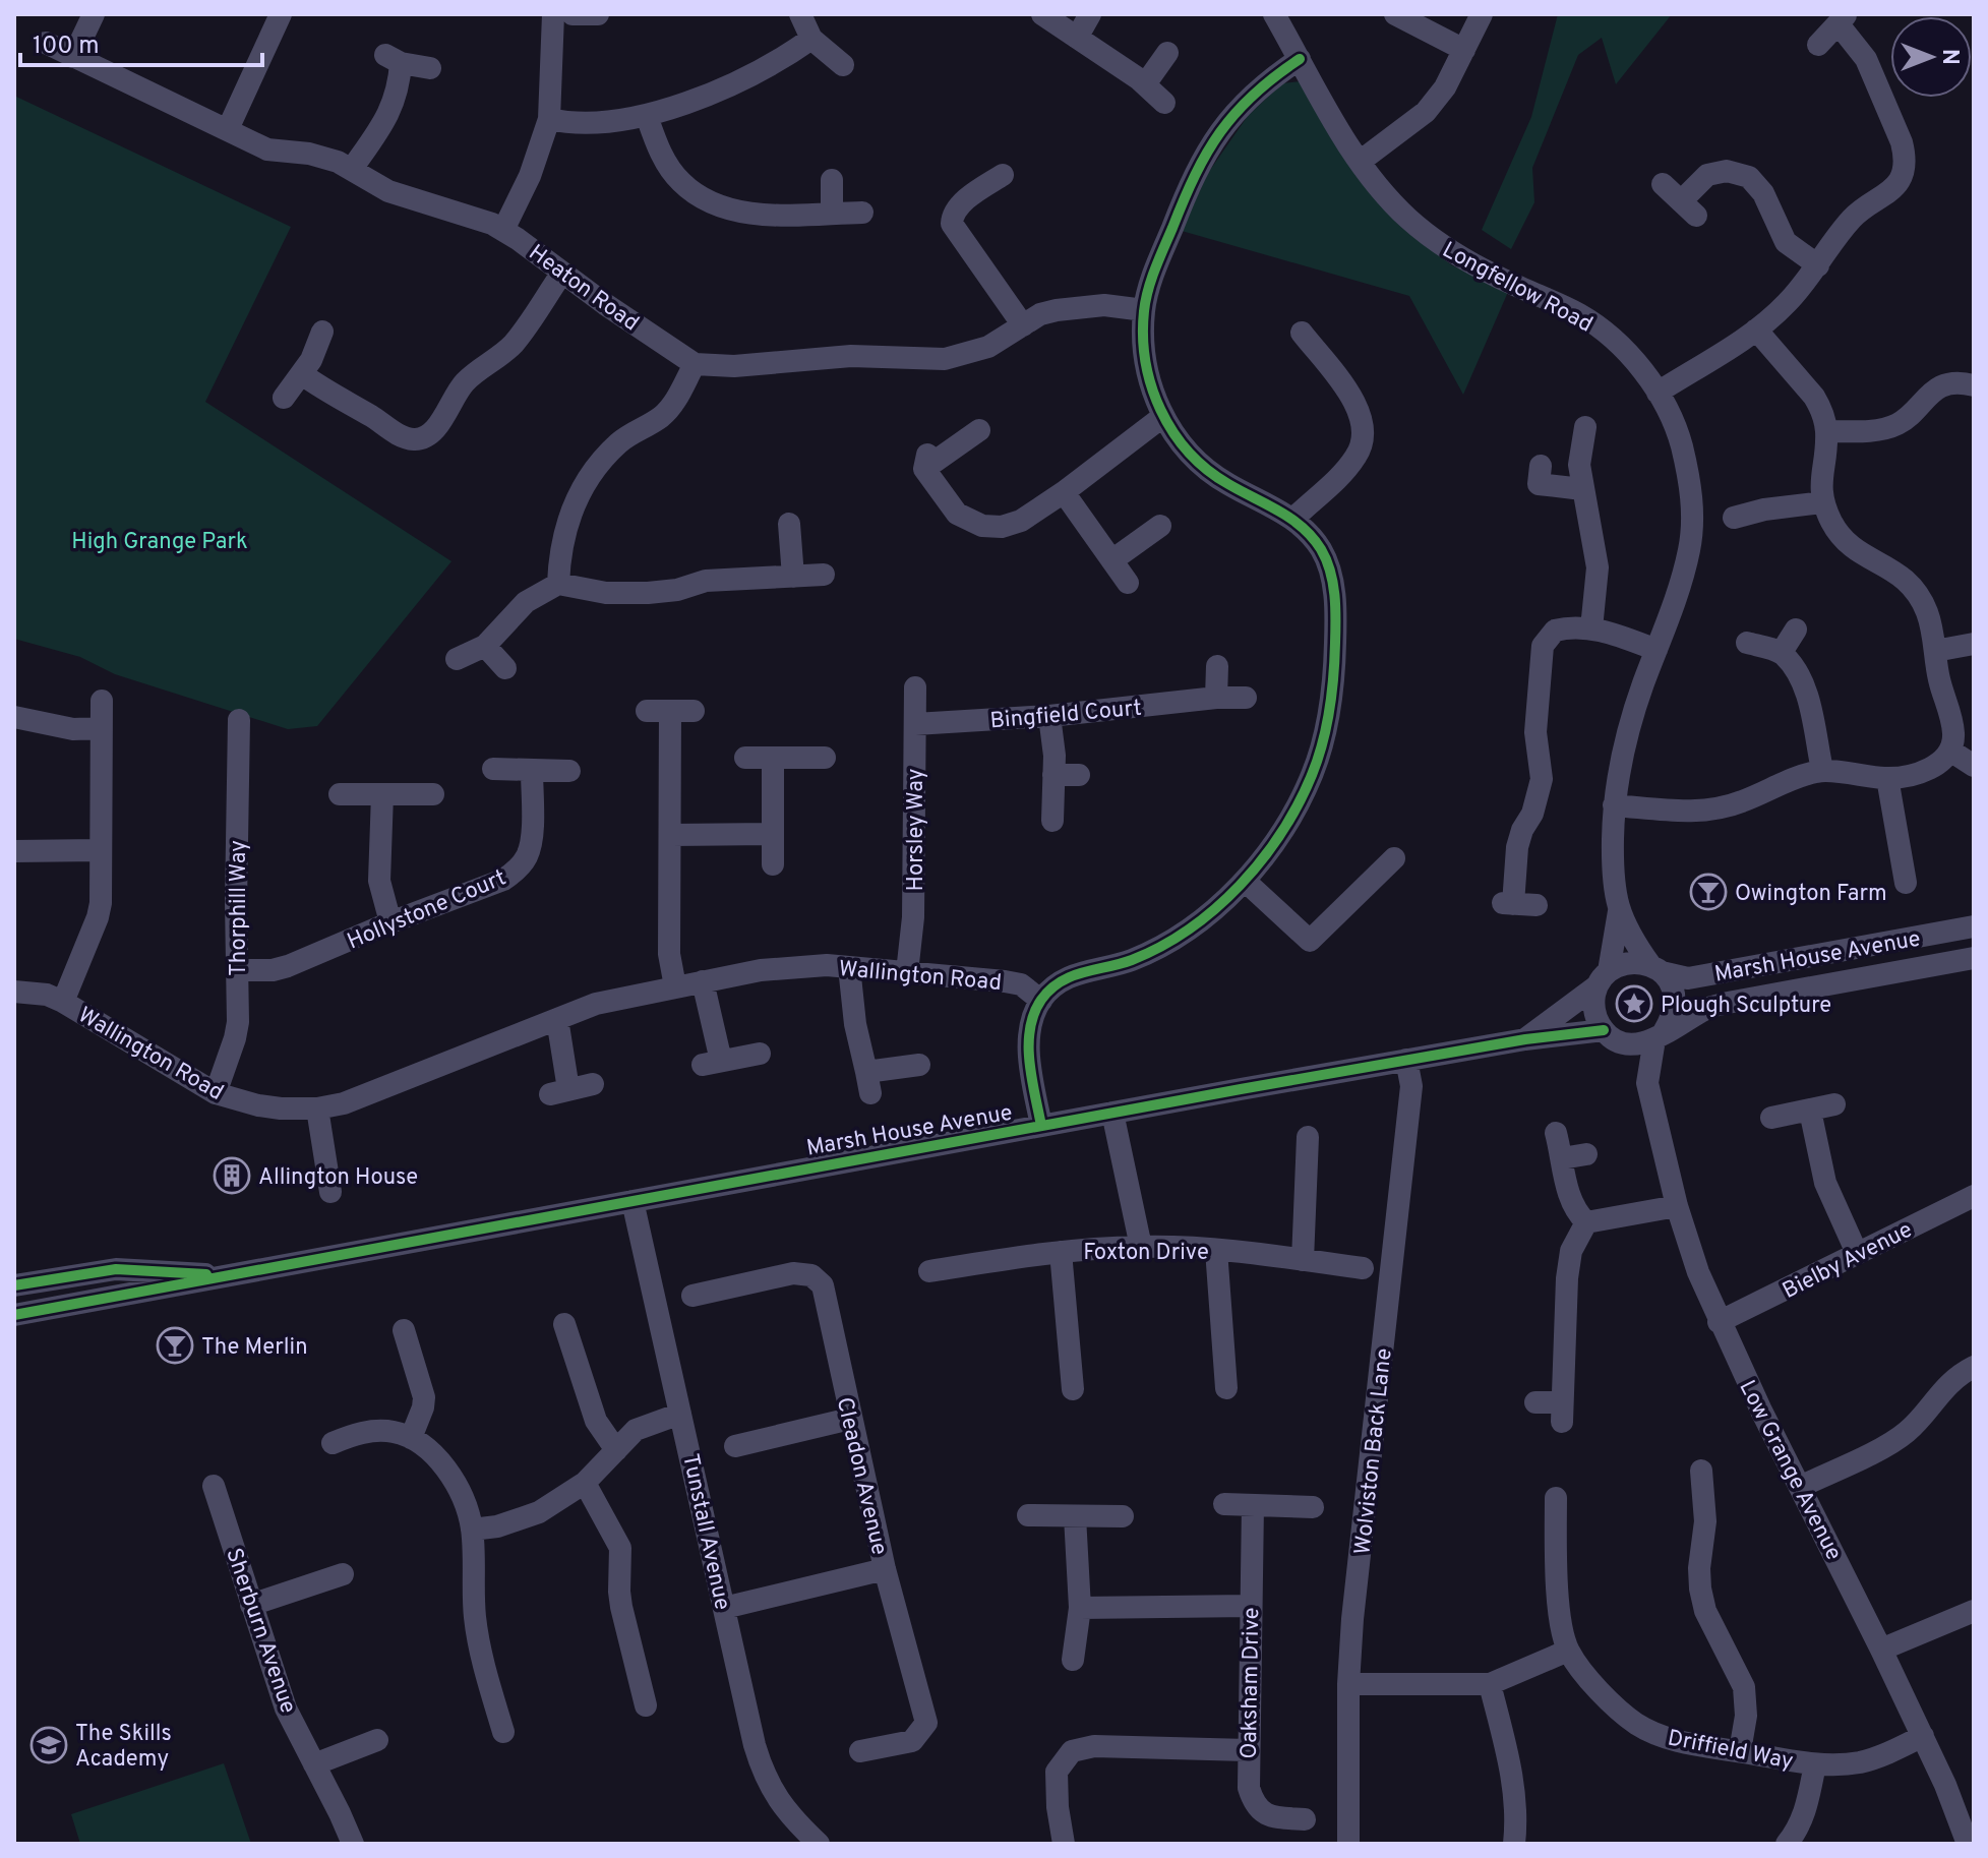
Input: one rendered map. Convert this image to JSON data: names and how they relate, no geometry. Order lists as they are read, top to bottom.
{
  "streets": {
    "street": [
      "Longfellow Road",
      "Heaton Road",
      "Bingfield Court",
      "Horsley Way",
      "Thorphill Way",
      "Hollystone Court",
      "Marsh House Avenue",
      "Wallington Road",
      "Foxton Drive",
      "Bielby Avenue",
      "Wolviston Back Lane",
      "Low Grange Avenue",
      "Cleadon Avenue",
      "Tunstall Avenue",
      "Sherburn Avenue",
      "Oaksham Drive",
      "Driffield Way"
    ]
  },
  "crossings": [
    ["Longfellow Road", "Marsh House Avenue"],
    ["Longfellow Road", "Low Grange Avenue"],
    ["Bingfield Court", "Horsley Way"],
    ["Horsley Way", "Wallington Road"],
    ["Thorphill Way", "Hollystone Court"],
    ["Thorphill Way", "Wallington Road"],
    ["Marsh House Avenue", "Wolviston Back Lane"],
    ["Marsh House Avenue", "Low Grange Avenue"],
    ["Marsh House Avenue", "Tunstall Avenue"],
    ["Bielby Avenue", "Low Grange Avenue"],
    ["Low Grange Avenue", "Driffield Way"]
  ],
  "parks": ["High Grange Park"],
  "places": {
    "bar": ["Owington Farm", "The Merlin"],
    "place": ["Plough Sculpture"],
    "building": ["Allington House"],
    "school or university": ["The Skills Academy"]
  },
  "scale_bar": "100 m",
  "north": "right"
}
